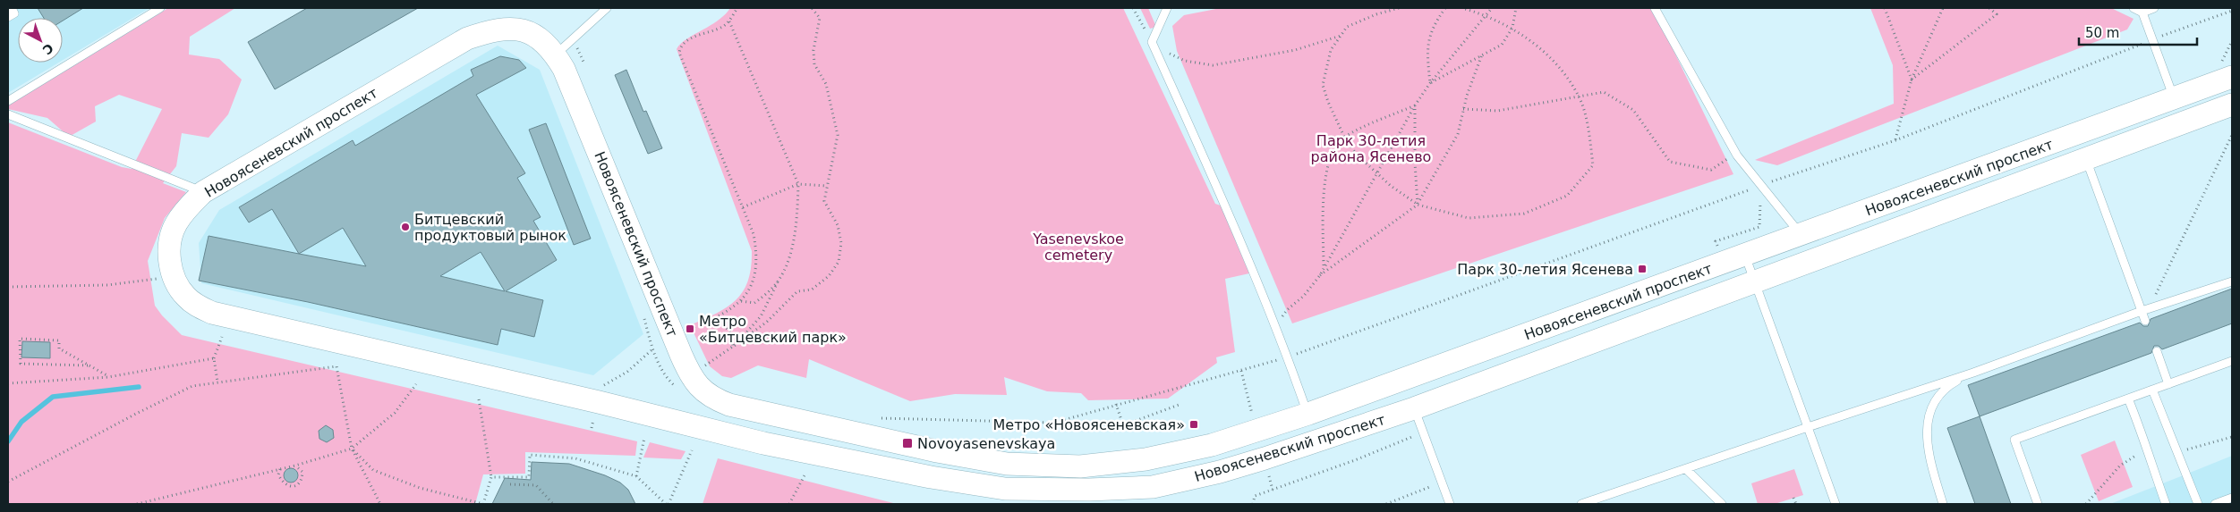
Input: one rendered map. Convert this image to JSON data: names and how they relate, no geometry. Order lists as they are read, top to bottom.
{
  "streets": {
    "street": ["Новоясеневский проспект"]
  },
  "parks": ["Парк 30-летия района Ясенево", "Yasenevskoe cemetery"],
  "places": {
    "other": ["Битцевский продуктовый рынок"],
    "transit": [
      "Парк 30-летия Ясенева",
      "Метро «Битцевский парк»",
      "Метро «Новоясеневская»",
      "Novoyasenevskaya"
    ]
  },
  "scale_bar": "50 m",
  "north": "bottom right"
}
